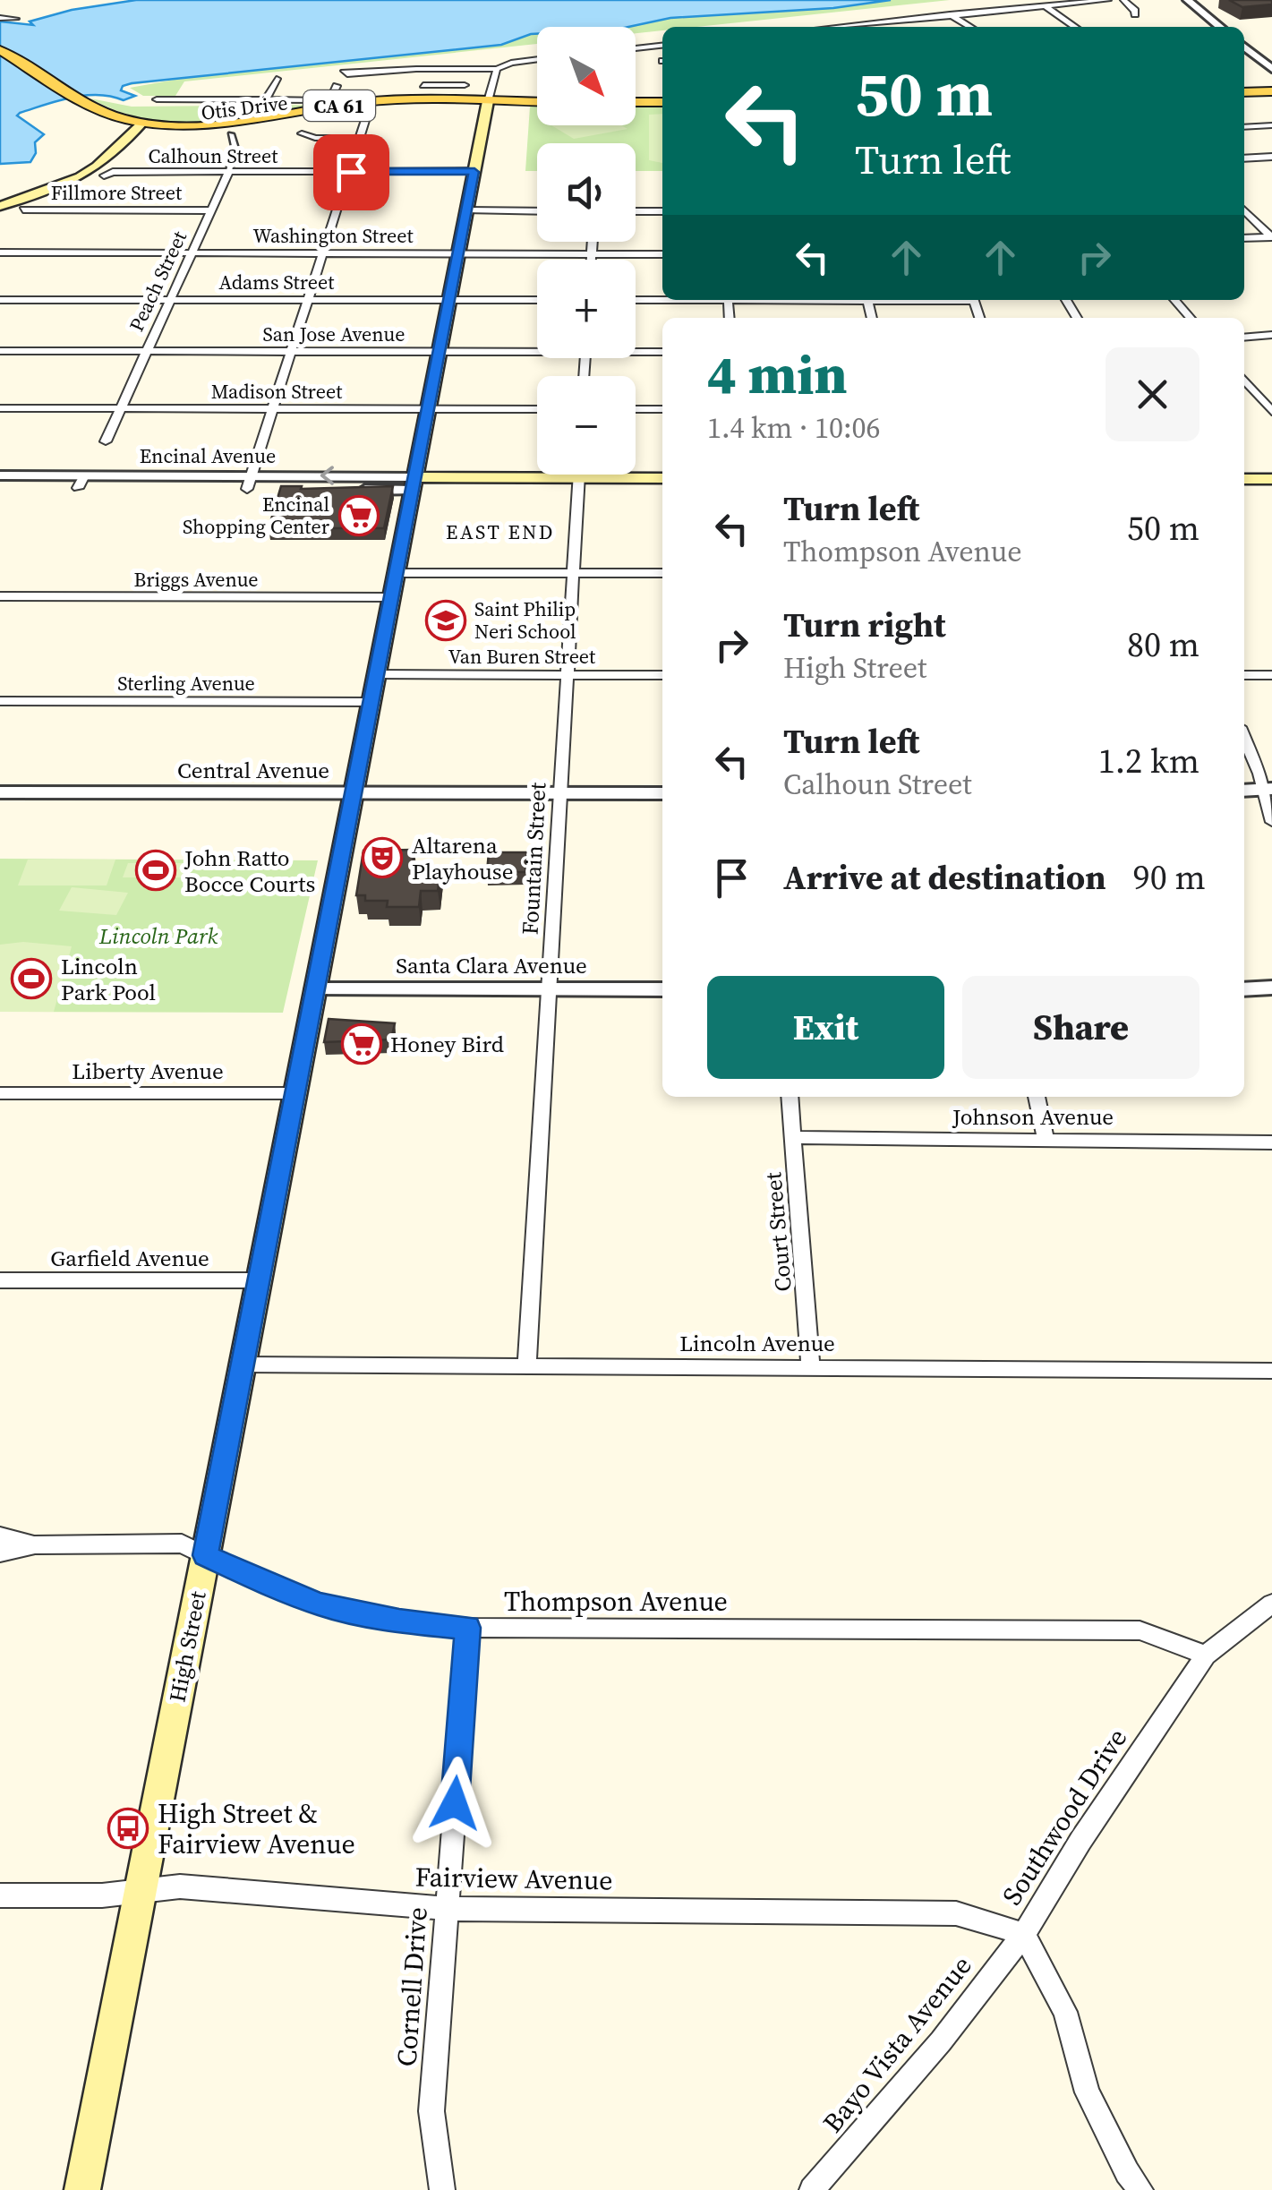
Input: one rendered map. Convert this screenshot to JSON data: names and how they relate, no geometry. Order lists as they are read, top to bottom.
{
  "streets": {
    "main road": [
      "CA 61",
      "Otis Drive",
      "Encinal Avenue",
      "High Street"
    ],
    "street": [
      "Calhoun Street",
      "Fillmore Street",
      "Washington Street",
      "Peach Street",
      "Adams Street",
      "San Jose Avenue",
      "Madison Street",
      "Briggs Avenue",
      "Van Buren Street",
      "Sterling Avenue",
      "Central Avenue",
      "Fountain Street",
      "Santa Clara Avenue",
      "Liberty Avenue",
      "Johnson Avenue",
      "Court Street",
      "Garfield Avenue",
      "Lincoln Avenue",
      "Thompson Avenue",
      "Southwood Drive",
      "Fairview Avenue",
      "Cornell Drive",
      "Bayo Vista Avenue"
    ]
  },
  "crossings": [
    ["CA 61", "Otis Drive"],
    ["Otis Drive", "Peach Street"],
    ["Otis Drive", "High Street"],
    ["Calhoun Street", "Peach Street"],
    ["Calhoun Street", "High Street"],
    ["Fillmore Street", "Peach Street"],
    ["Washington Street", "Peach Street"],
    ["Washington Street", "High Street"],
    ["Peach Street", "Adams Street"],
    ["Peach Street", "San Jose Avenue"],
    ["Peach Street", "Madison Street"],
    ["Adams Street", "High Street"],
    ["San Jose Avenue", "High Street"],
    ["Madison Street", "High Street"],
    ["Encinal Avenue", "Fountain Street"],
    ["Encinal Avenue", "High Street"],
    ["Briggs Avenue", "Fountain Street"],
    ["Briggs Avenue", "High Street"],
    ["Van Buren Street", "Fountain Street"],
    ["Van Buren Street", "High Street"],
    ["Sterling Avenue", "High Street"],
    ["Central Avenue", "Fountain Street"],
    ["Central Avenue", "High Street"],
    ["Fountain Street", "Santa Clara Avenue"],
    ["Fountain Street", "Lincoln Avenue"],
    ["Santa Clara Avenue", "High Street"],
    ["Liberty Avenue", "High Street"],
    ["Johnson Avenue", "Court Street"],
    ["Court Street", "Lincoln Avenue"],
    ["Garfield Avenue", "High Street"],
    ["Lincoln Avenue", "High Street"],
    ["Thompson Avenue", "High Street"],
    ["Thompson Avenue", "Southwood Drive"],
    ["Thompson Avenue", "Cornell Drive"],
    ["High Street", "Fairview Avenue"],
    ["Southwood Drive", "Fairview Avenue"],
    ["Southwood Drive", "Bayo Vista Avenue"],
    ["Fairview Avenue", "Cornell Drive"],
    ["Fairview Avenue", "Bayo Vista Avenue"]
  ],
  "districts": ["EAST END"],
  "parks": ["Lincoln Park"],
  "places": {
    "supermarket": ["Encinal Shopping Center", "Honey Bird"],
    "school or university": ["Saint Philip Neri School"],
    "theatre": ["Altarena Playhouse"],
    "sports": ["John Ratto Bocce Courts", "Lincoln Park Pool"],
    "bus stop": ["High Street & Fairview Avenue"]
  },
  "north": "bottom right",
  "page": {
    "map_buttons": ["+", "−"],
    "turn": ["50 m", "Turn left"],
    "heading": ["4 min", "1.4 km · 10:06"],
    "list": [
      {
        "name": "Turn left",
        "note": "Thompson Avenue",
        "value": "50 m"
      },
      {
        "name": "Turn right",
        "note": "High Street",
        "value": "80 m"
      },
      {
        "name": "Turn left",
        "note": "Calhoun Street",
        "value": "1.2 km"
      },
      {
        "name": "Arrive at destination",
        "value": "90 m"
      }
    ],
    "buttons": ["Exit", "Share"]
  }
}
